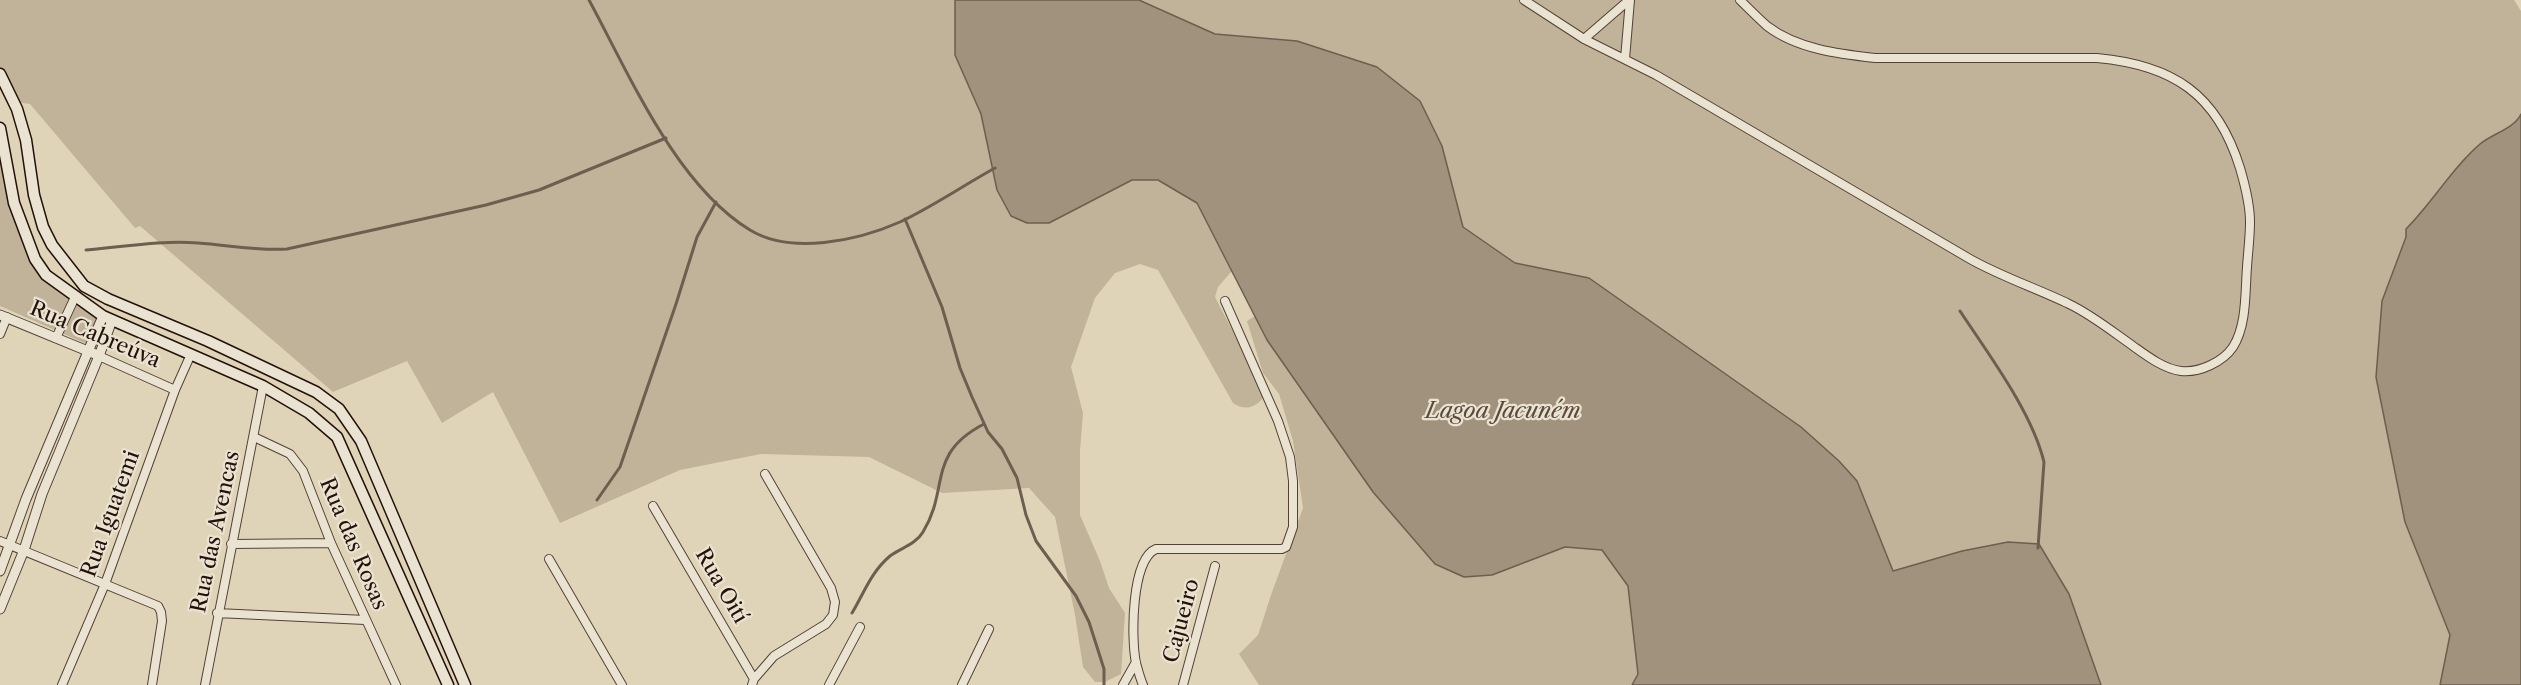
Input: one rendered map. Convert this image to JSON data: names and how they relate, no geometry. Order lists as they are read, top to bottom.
{
  "streets": {
    "street": [
      "Rua Cabreúva",
      "Rua Iguatemi",
      "Rua das Avencas",
      "Rua das Rosas",
      "Rua Oití",
      "Cajueiro"
    ]
  },
  "crossings": [
    ["Rua Cabreúva", "Rua Iguatemi"],
    ["Rua das Avencas", "Rua das Rosas"]
  ],
  "water": ["Lagoa Jacuném"]
}
